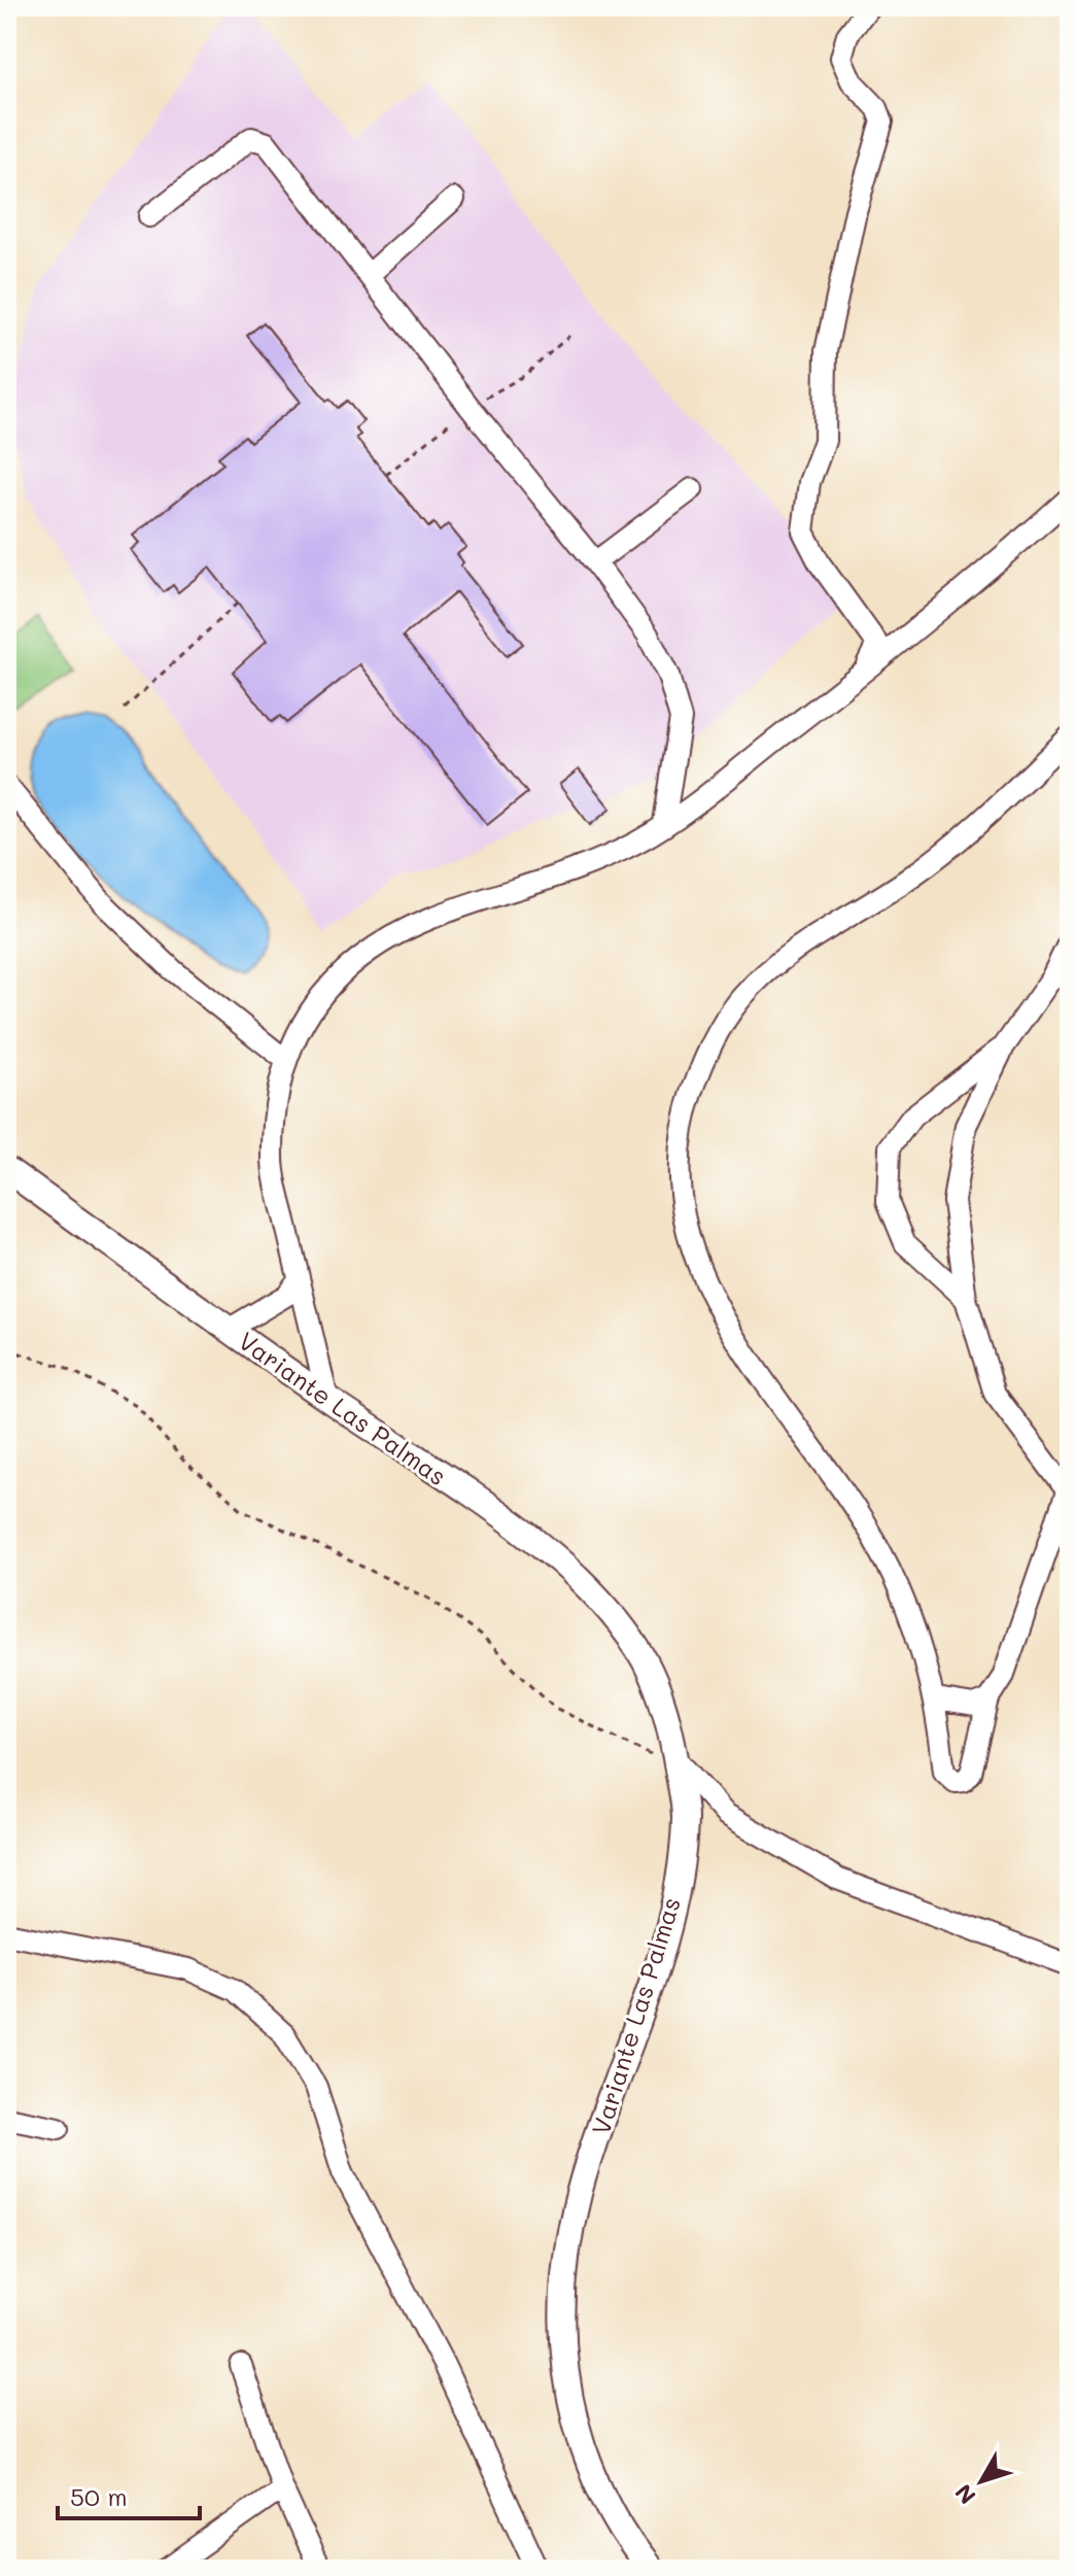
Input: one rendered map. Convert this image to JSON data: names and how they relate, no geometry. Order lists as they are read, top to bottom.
{
  "streets": {
    "main road": ["Variante Las Palmas"]
  },
  "scale_bar": "50 m",
  "north": "bottom left"
}
